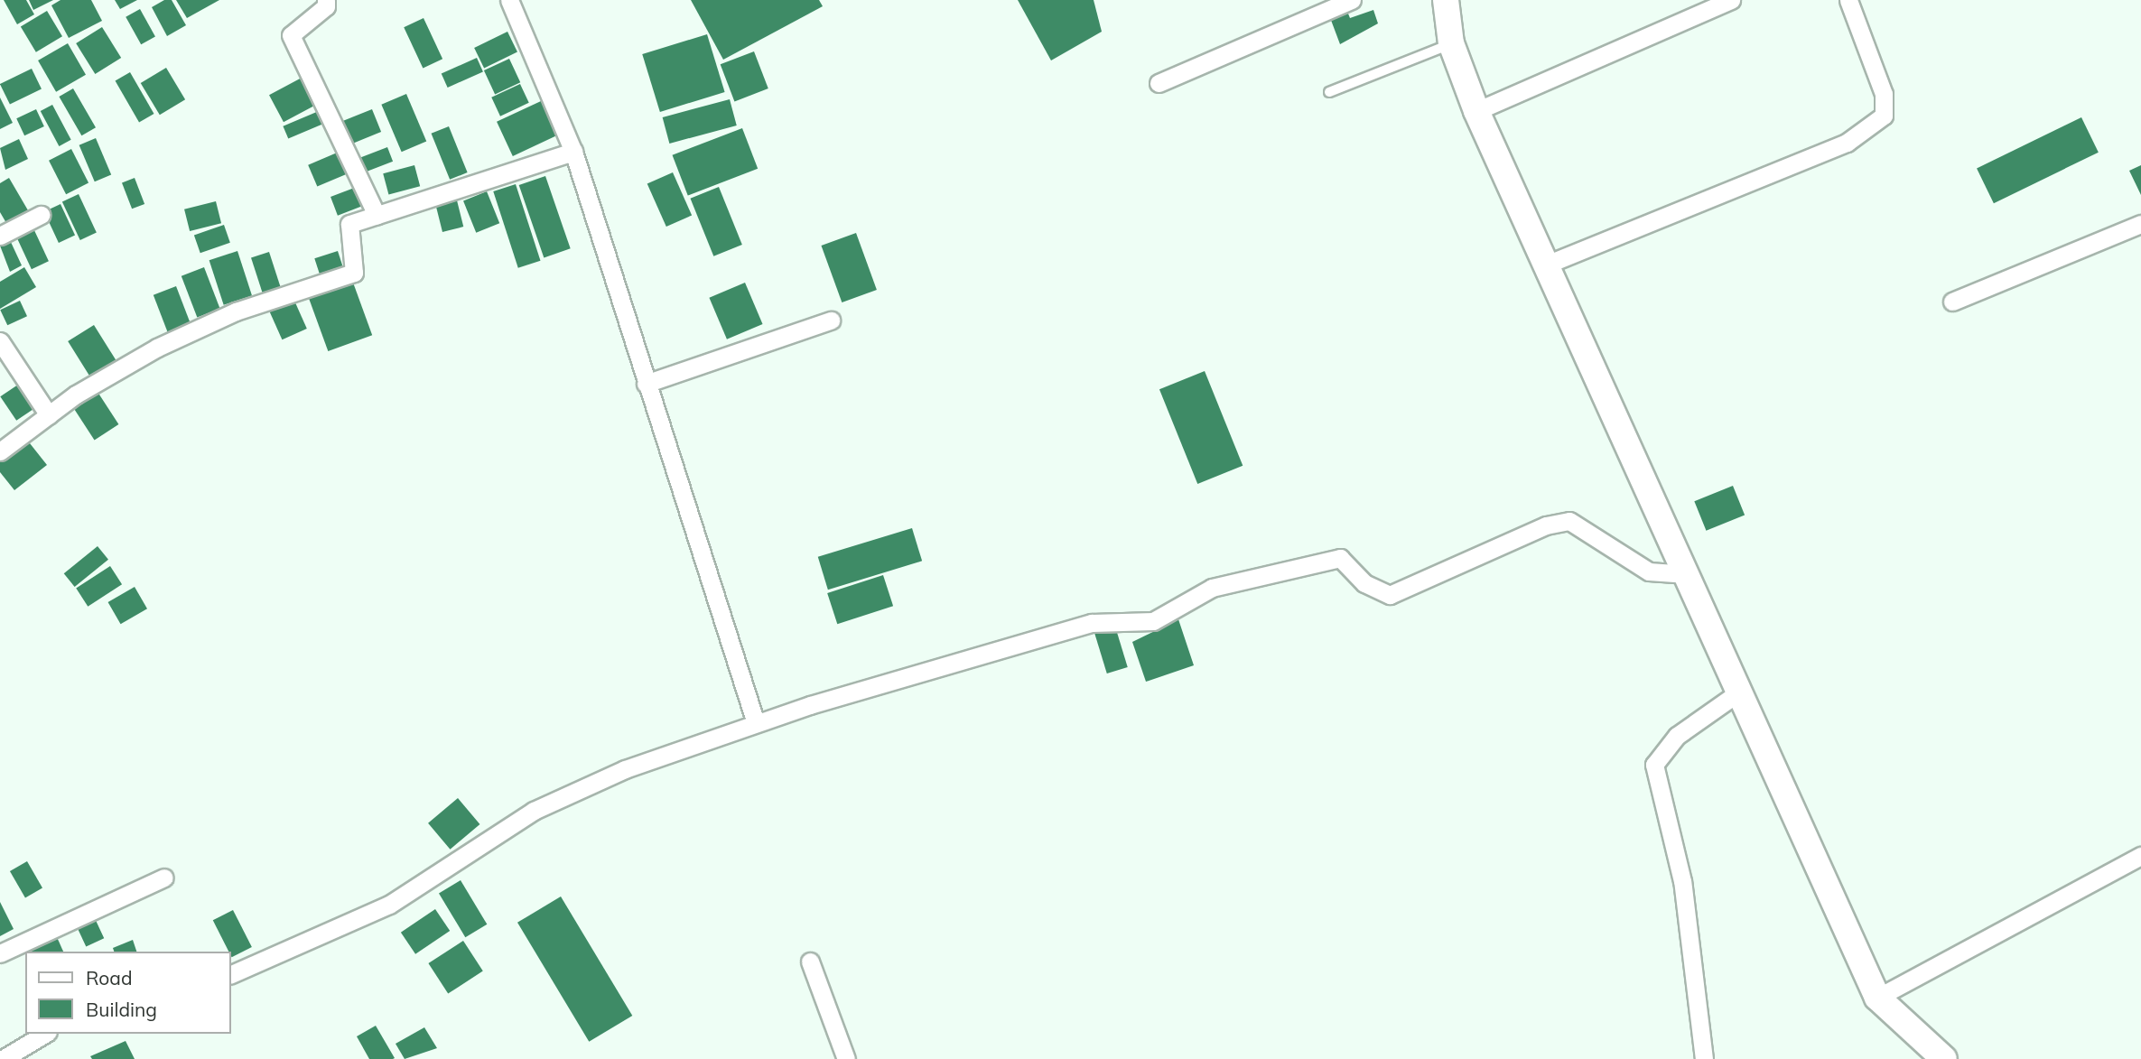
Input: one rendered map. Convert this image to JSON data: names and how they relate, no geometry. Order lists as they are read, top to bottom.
{
  "legend": ["Road", "Building"]
}
